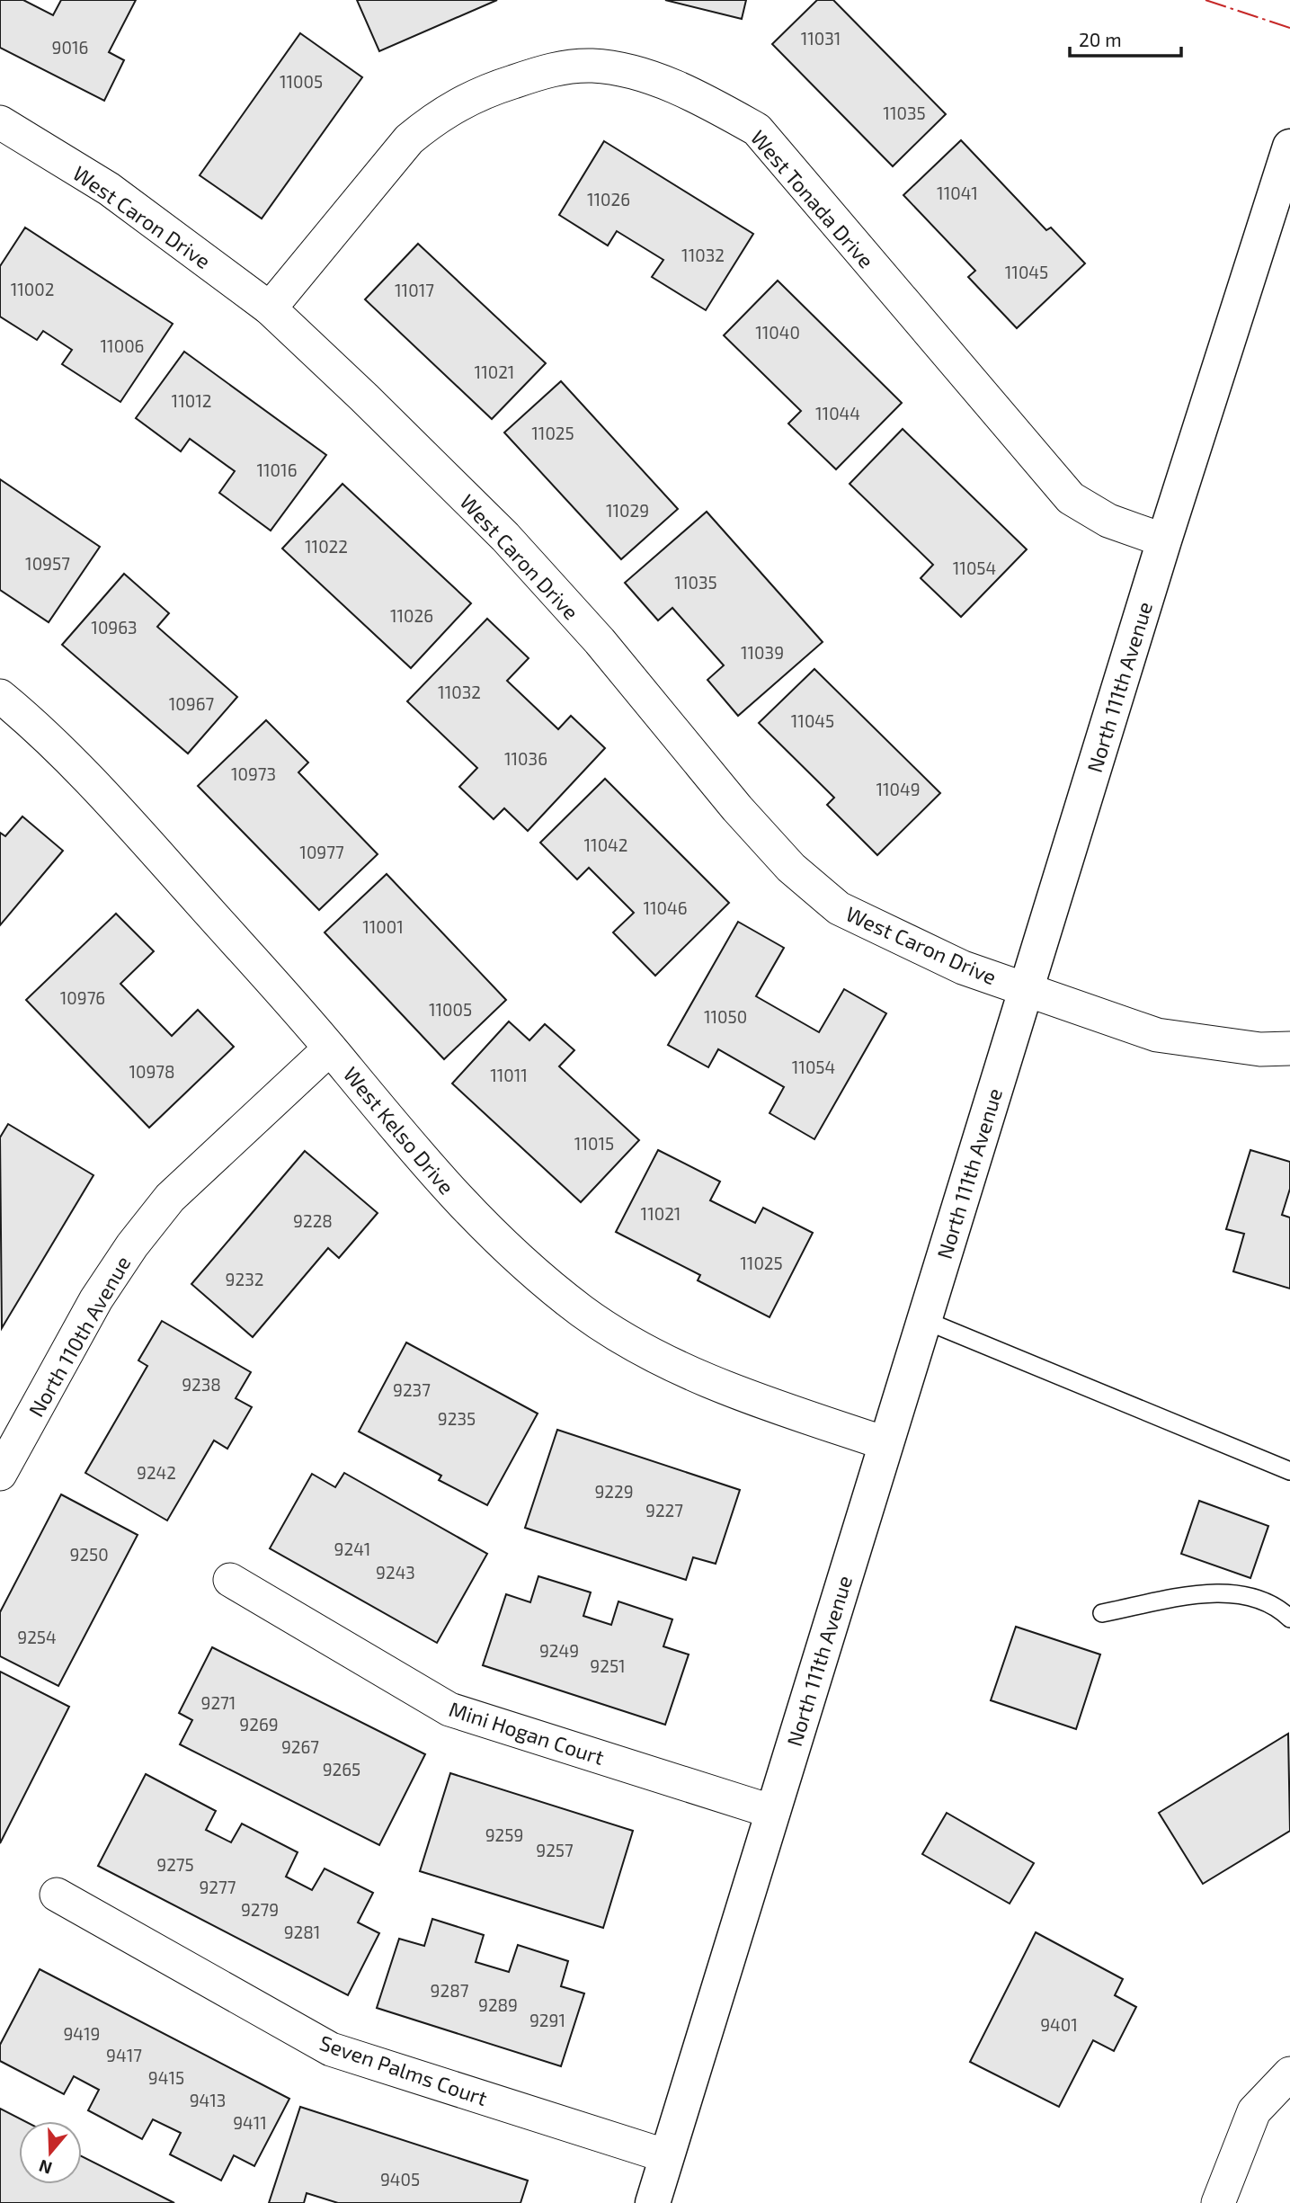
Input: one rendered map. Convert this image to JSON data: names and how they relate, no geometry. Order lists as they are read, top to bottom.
{
  "streets": {
    "street": [
      "West Tonada Drive",
      "West Caron Drive",
      "North 111th Avenue",
      "West Kelso Drive",
      "North 110th Avenue",
      "Mini Hogan Court",
      "Seven Palms Court"
    ]
  },
  "crossings": [
    ["West Tonada Drive", "West Caron Drive"],
    ["West Tonada Drive", "North 111th Avenue"],
    ["West Caron Drive", "North 111th Avenue"],
    ["North 111th Avenue", "West Kelso Drive"],
    ["North 111th Avenue", "Mini Hogan Court"],
    ["North 111th Avenue", "Seven Palms Court"],
    ["West Kelso Drive", "North 110th Avenue"]
  ],
  "house_numbers": [
    "11031",
    "9016",
    "11005",
    "11035",
    "11041",
    "11026",
    "11032",
    "11045",
    "11002",
    "11017",
    "11040",
    "11006",
    "11021",
    "11012",
    "11044",
    "11025",
    "11016",
    "11029",
    "11022",
    "10957",
    "11054",
    "11035",
    "11026",
    "10963",
    "11039",
    "11032",
    "10967",
    "11045",
    "11036",
    "10973",
    "11049",
    "11042",
    "10977",
    "11046",
    "11001",
    "10976",
    "11005",
    "11050",
    "11054",
    "10978",
    "11011",
    "11015",
    "11021",
    "9228",
    "11025",
    "9232",
    "9238",
    "9237",
    "9235",
    "9242",
    "9229",
    "9227",
    "9241",
    "9250",
    "9243",
    "9254",
    "9249",
    "9251",
    "9271",
    "9269",
    "9267",
    "9265",
    "9259",
    "9257",
    "9275",
    "9277",
    "9279",
    "9281",
    "9287",
    "9289",
    "9291",
    "9401",
    "9419",
    "9417",
    "9415",
    "9413",
    "9411",
    "9405"
  ],
  "scale_bar": "20 m",
  "north": "bottom"
}
